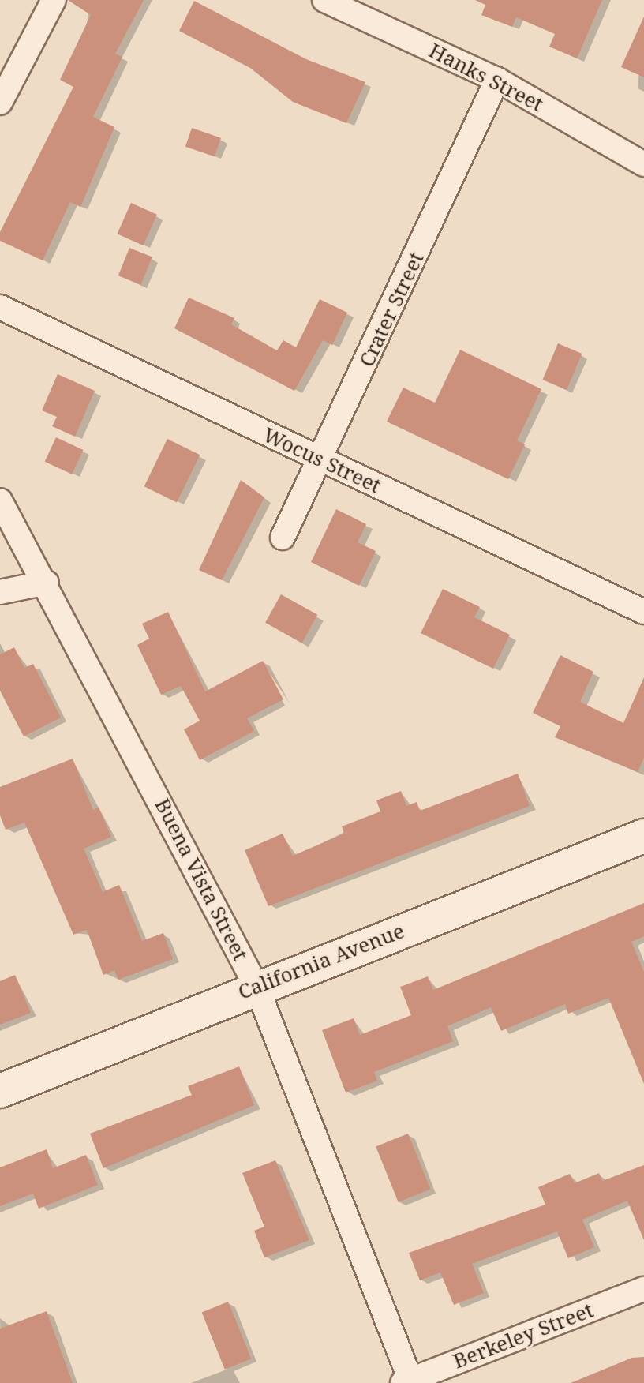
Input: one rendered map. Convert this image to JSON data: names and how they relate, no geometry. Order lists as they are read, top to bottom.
{
  "streets": {
    "street": [
      "Hanks Street",
      "Crater Street",
      "Wocus Street",
      "Buena Vista Street",
      "California Avenue",
      "Berkeley Street"
    ]
  },
  "crossings": [
    ["Hanks Street", "Crater Street"],
    ["Crater Street", "Wocus Street"],
    ["Buena Vista Street", "California Avenue"],
    ["Buena Vista Street", "Berkeley Street"]
  ]
}
